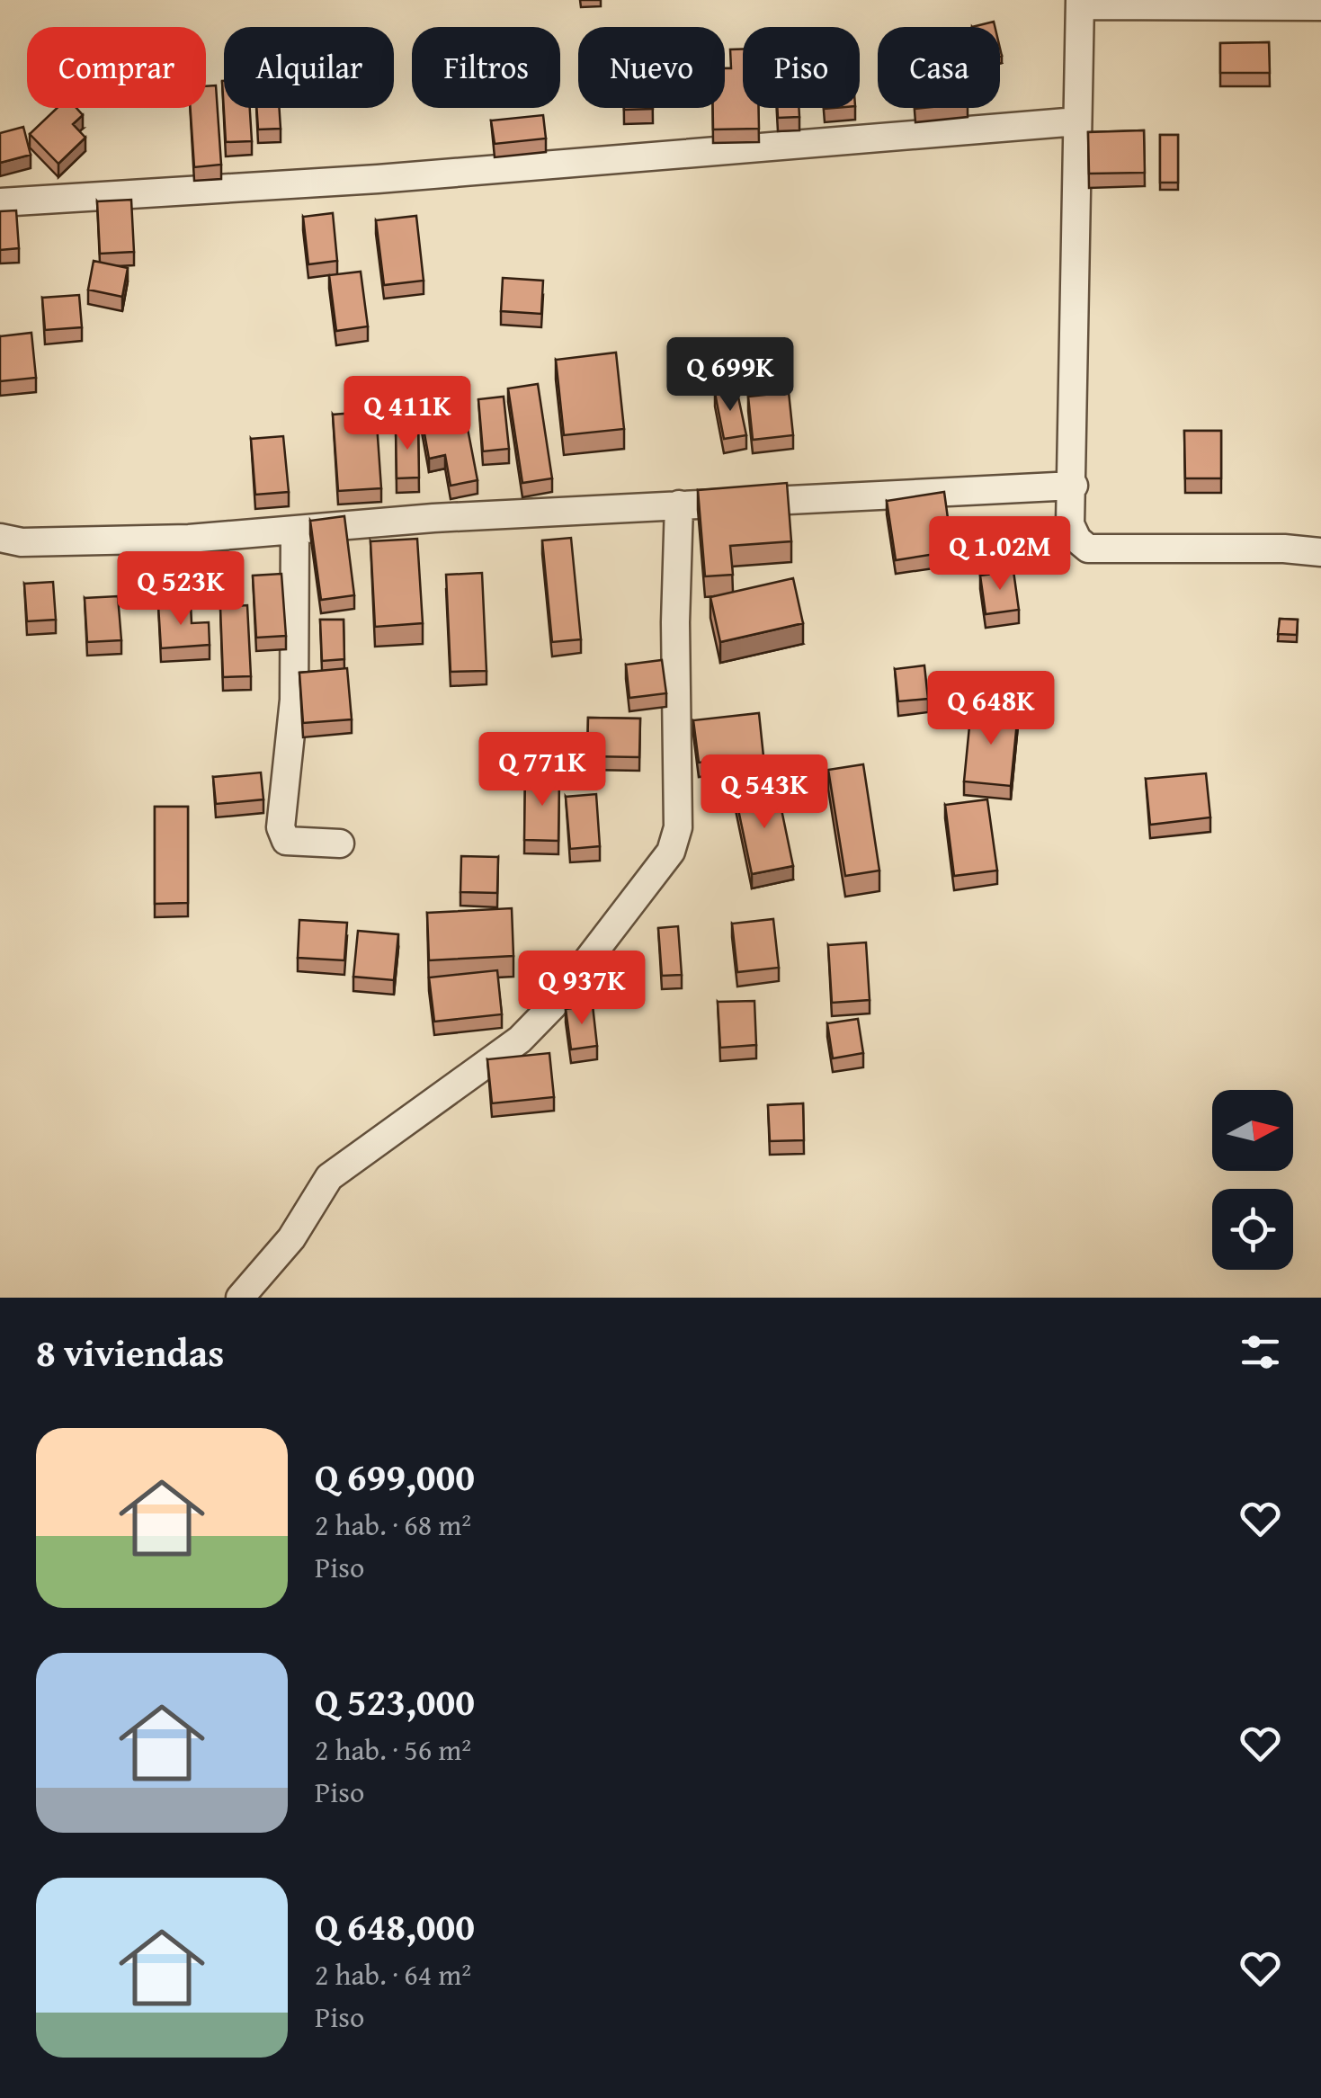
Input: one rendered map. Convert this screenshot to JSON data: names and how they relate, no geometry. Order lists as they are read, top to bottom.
{
  "north": "right",
  "page": {
    "chip": [
      "Comprar",
      "Alquilar",
      "Filtros",
      "Nuevo",
      "Piso",
      "Casa"
    ],
    "price": [
      "Q 699K",
      "Q 411K",
      "Q 1.02M",
      "Q 523K",
      "Q 648K",
      "Q 771K",
      "Q 543K",
      "Q 937K"
    ],
    "heading": "8 viviendas",
    "list": [
      {
        "name": "Q 699,000",
        "note": "2 hab. · 68 m² · Piso"
      },
      {
        "name": "Q 523,000",
        "note": "2 hab. · 56 m² · Piso"
      },
      {
        "name": "Q 648,000",
        "note": "2 hab. · 64 m² · Piso"
      }
    ]
  }
}
